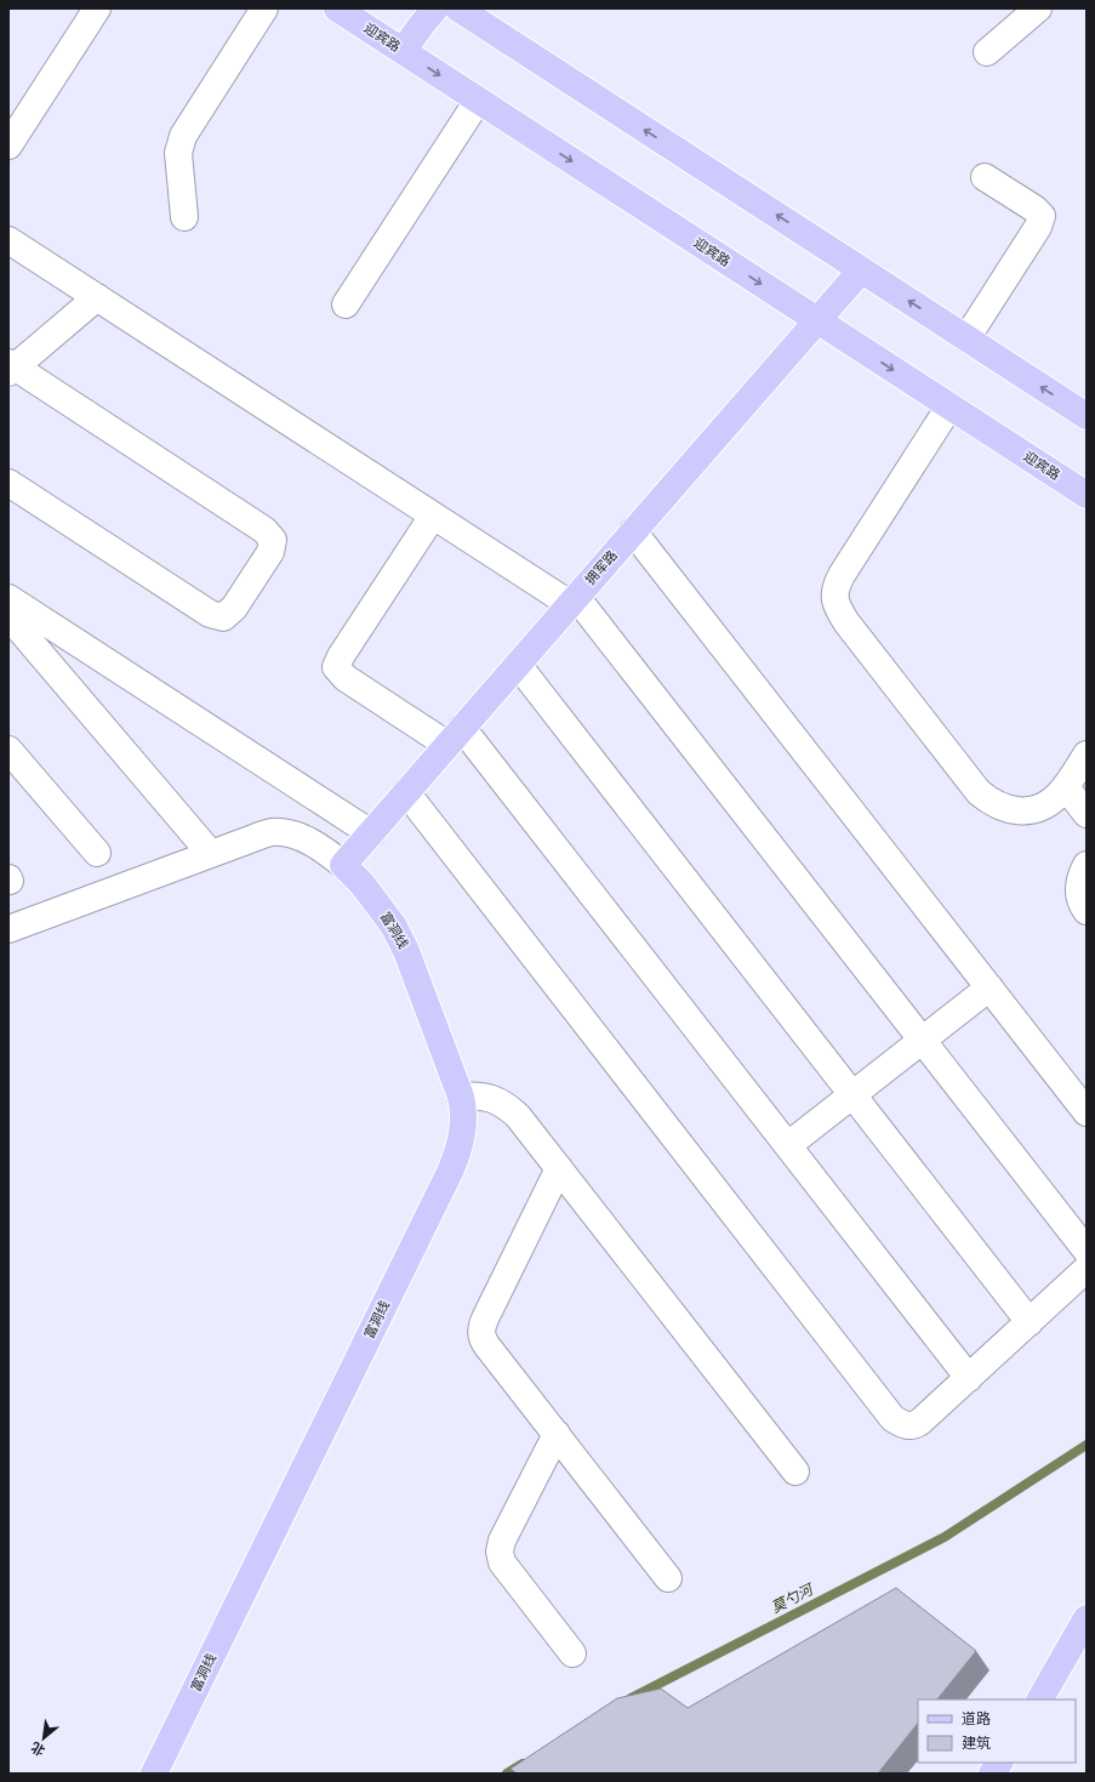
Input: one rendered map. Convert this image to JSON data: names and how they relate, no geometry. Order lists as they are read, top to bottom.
{
  "streets": {
    "main road": ["迎宾路", "拥军路", "富洞线"]
  },
  "crossings": [
    ["迎宾路", "拥军路"],
    ["拥军路", "富洞线"]
  ],
  "water": ["莫勺河"],
  "legend": ["道路", "建筑"],
  "north": "bottom left"
}
